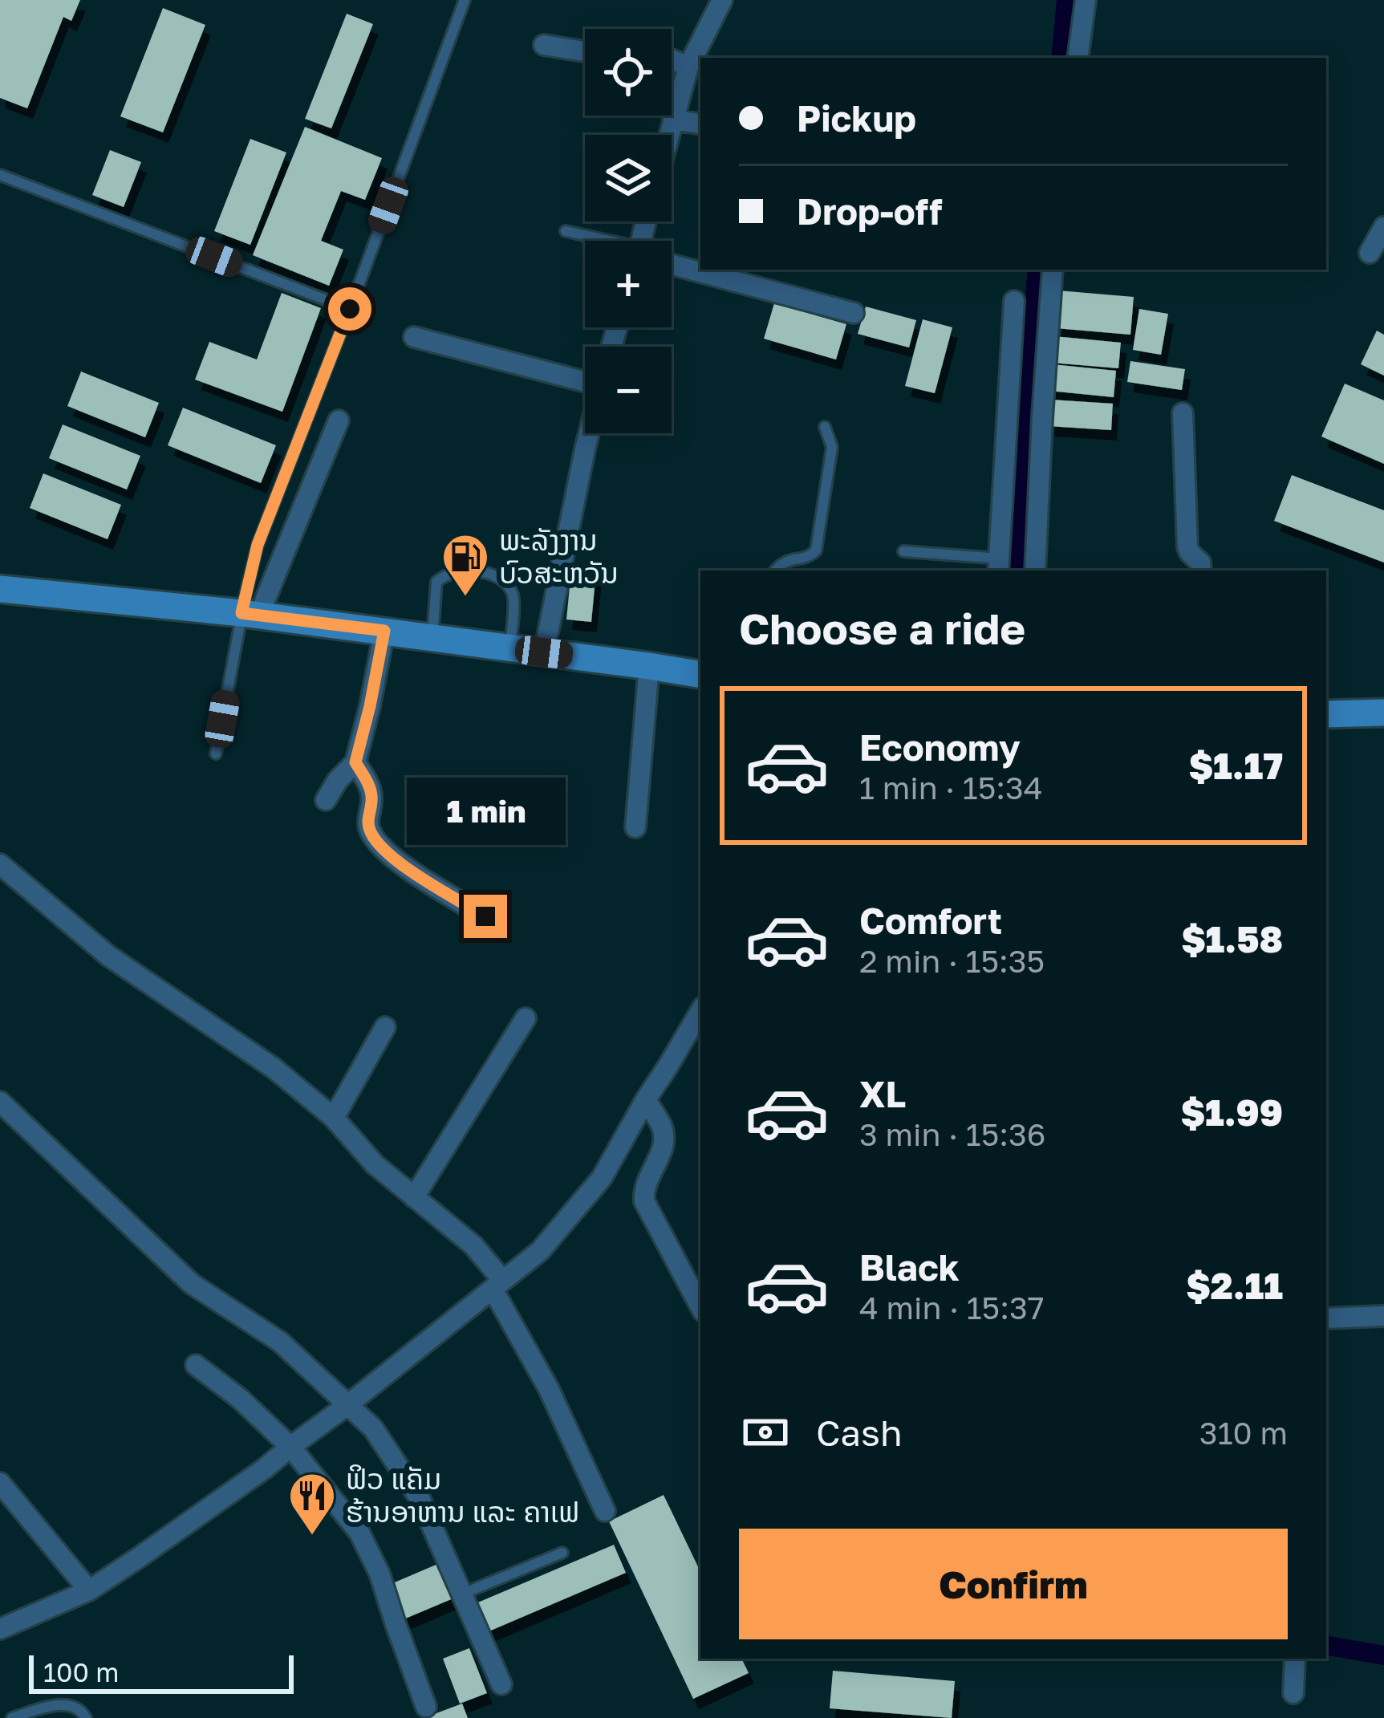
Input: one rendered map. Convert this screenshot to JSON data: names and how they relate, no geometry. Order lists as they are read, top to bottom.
{
  "places": {
    "fuel station": ["ພະລັງງານ ບົວສະຫວັນ"],
    "restaurant": ["ຟິວ ແຄັມ ຮ້ານອາຫານ ແລະ ຄາເຟ"]
  },
  "scale_bar": "100 m",
  "page": {
    "map_buttons": ["+", "−"],
    "banner": ["Pickup", "Drop-off"],
    "heading": "Choose a ride",
    "list": [
      {
        "name": "Economy",
        "note": "1 min · 15:34",
        "value": "$1.17"
      },
      {
        "name": "Comfort",
        "note": "2 min · 15:35",
        "value": "$1.58"
      },
      {
        "name": "XL",
        "note": "3 min · 15:36",
        "value": "$1.99"
      },
      {
        "name": "Black",
        "note": "4 min · 15:37",
        "value": "$2.11"
      }
    ],
    "bubble": "1 min",
    "pay": ["Cash", "310 m"],
    "buttons": "Confirm",
    "scale": "100 m"
  }
}
